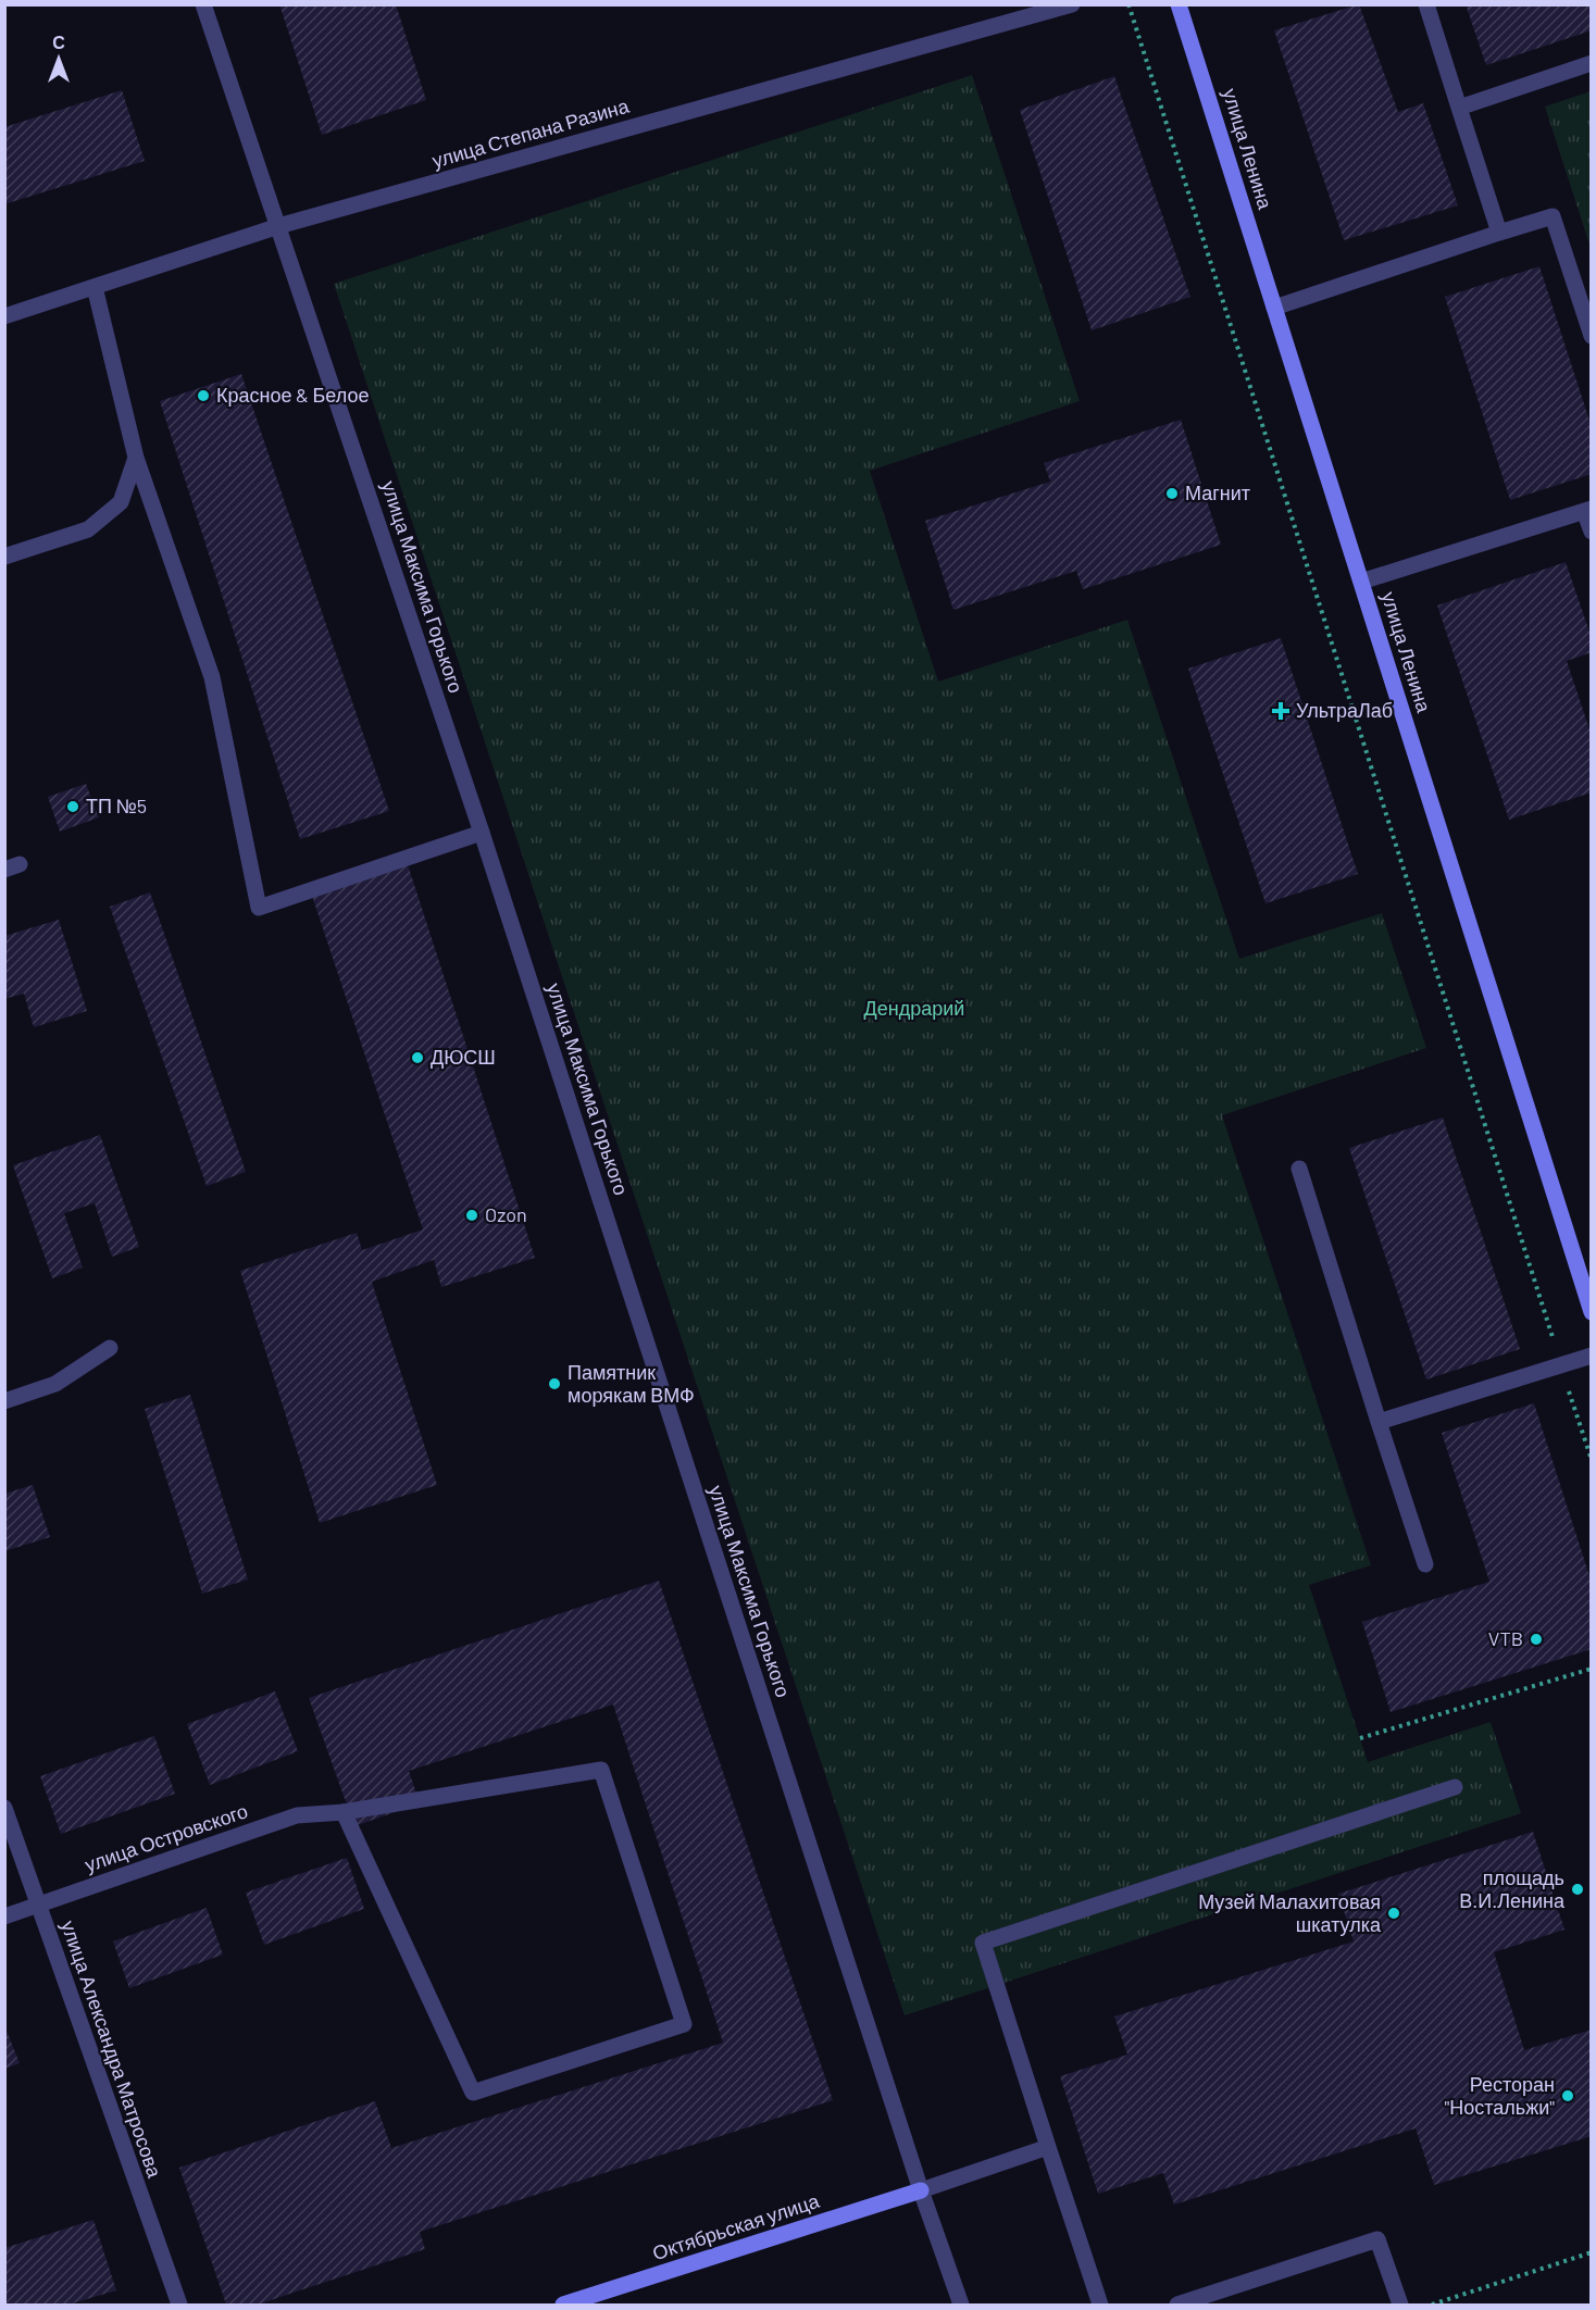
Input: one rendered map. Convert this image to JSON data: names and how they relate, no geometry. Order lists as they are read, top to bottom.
{
  "streets": {
    "street": [
      "улица Степана Разина",
      "улица Ленина",
      "улица Максима Горького",
      "улица Островского",
      "улица Александра Матросова",
      "Октябрьская улица"
    ]
  },
  "crossings": [
    ["улица Степана Разина", "улица Максима Горького"],
    ["улица Максима Горького", "Октябрьская улица"],
    ["улица Островского", "улица Александра Матросова"]
  ],
  "parks": ["Дендрарий"],
  "places": {
    "other": [
      "Красное & Белое",
      "Магнит",
      "ТП №5",
      "ДЮСШ",
      "Ozon",
      "Памятник морякам ВМФ",
      "VTB",
      "площадь В.И.Ленина",
      "Музей Малахитовая шкатулка",
      "Ресторан \"Ностальжи\""
    ],
    "health": ["УльтраЛаб"]
  },
  "north": "top"
}
